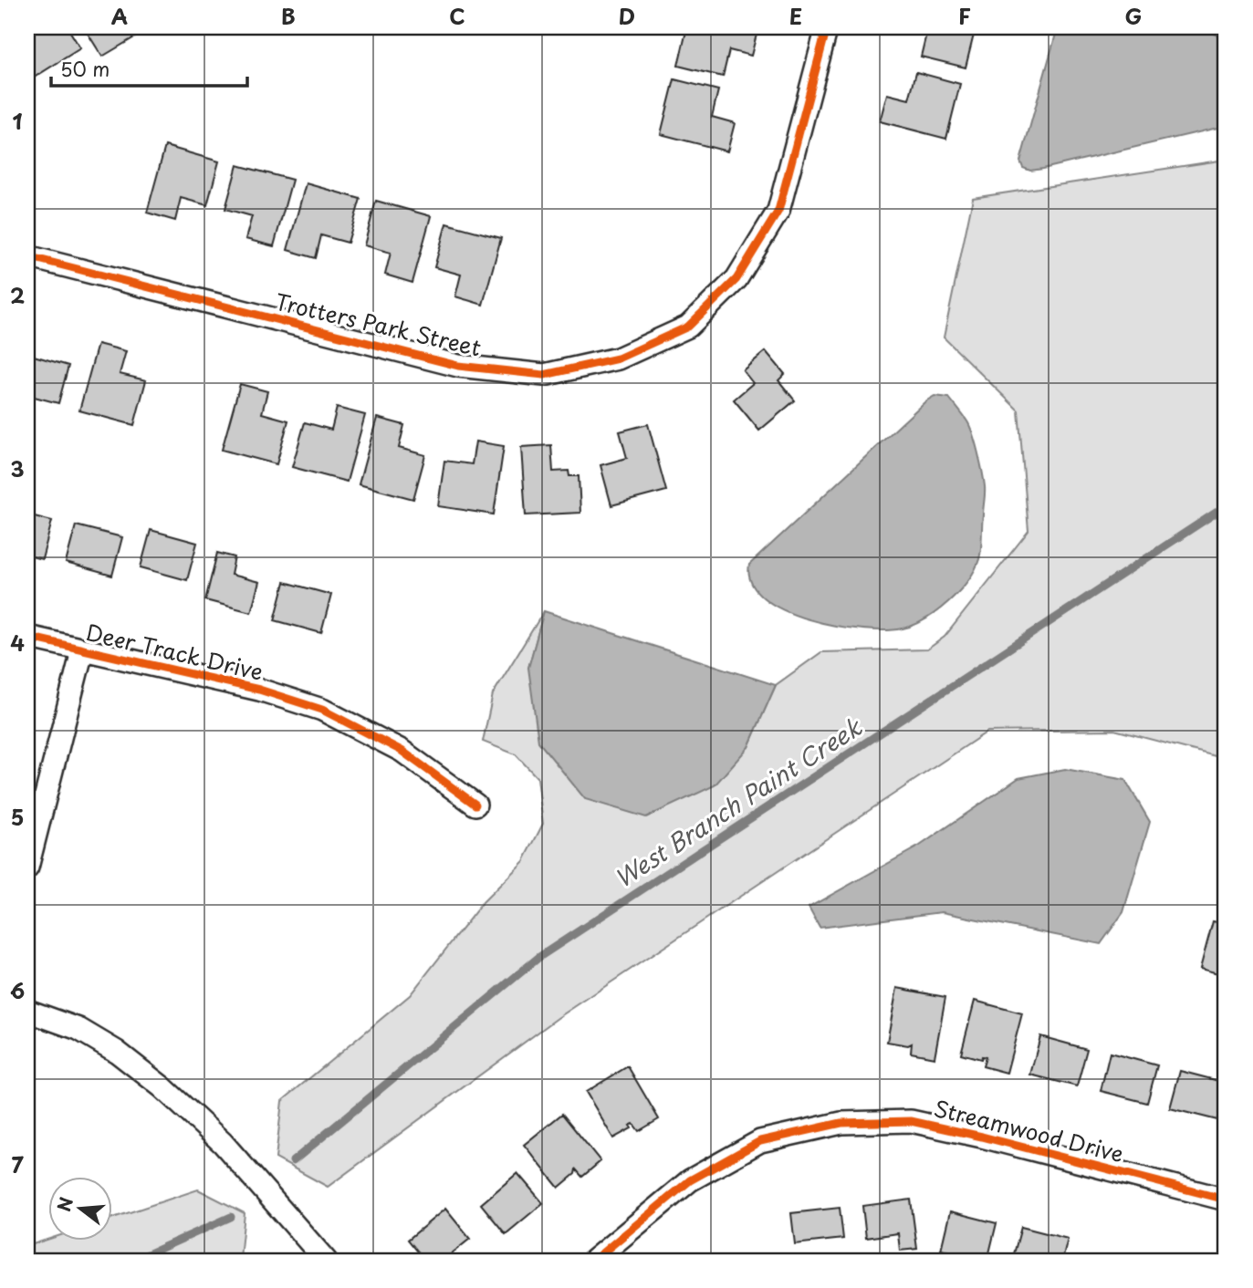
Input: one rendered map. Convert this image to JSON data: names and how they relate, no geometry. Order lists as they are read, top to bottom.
{
  "streets": {
    "street": ["Trotters Park Street", "Deer Track Drive", "Streamwood Drive"]
  },
  "water": ["West Branch Paint Creek"],
  "scale_bar": "50 m",
  "north": "left",
  "grid": {
    "columns": [
      "A",
      "B",
      "C",
      "D",
      "E",
      "F",
      "G"
    ],
    "rows": [
      "1",
      "2",
      "3",
      "4",
      "5",
      "6",
      "7"
    ]
  }
}
